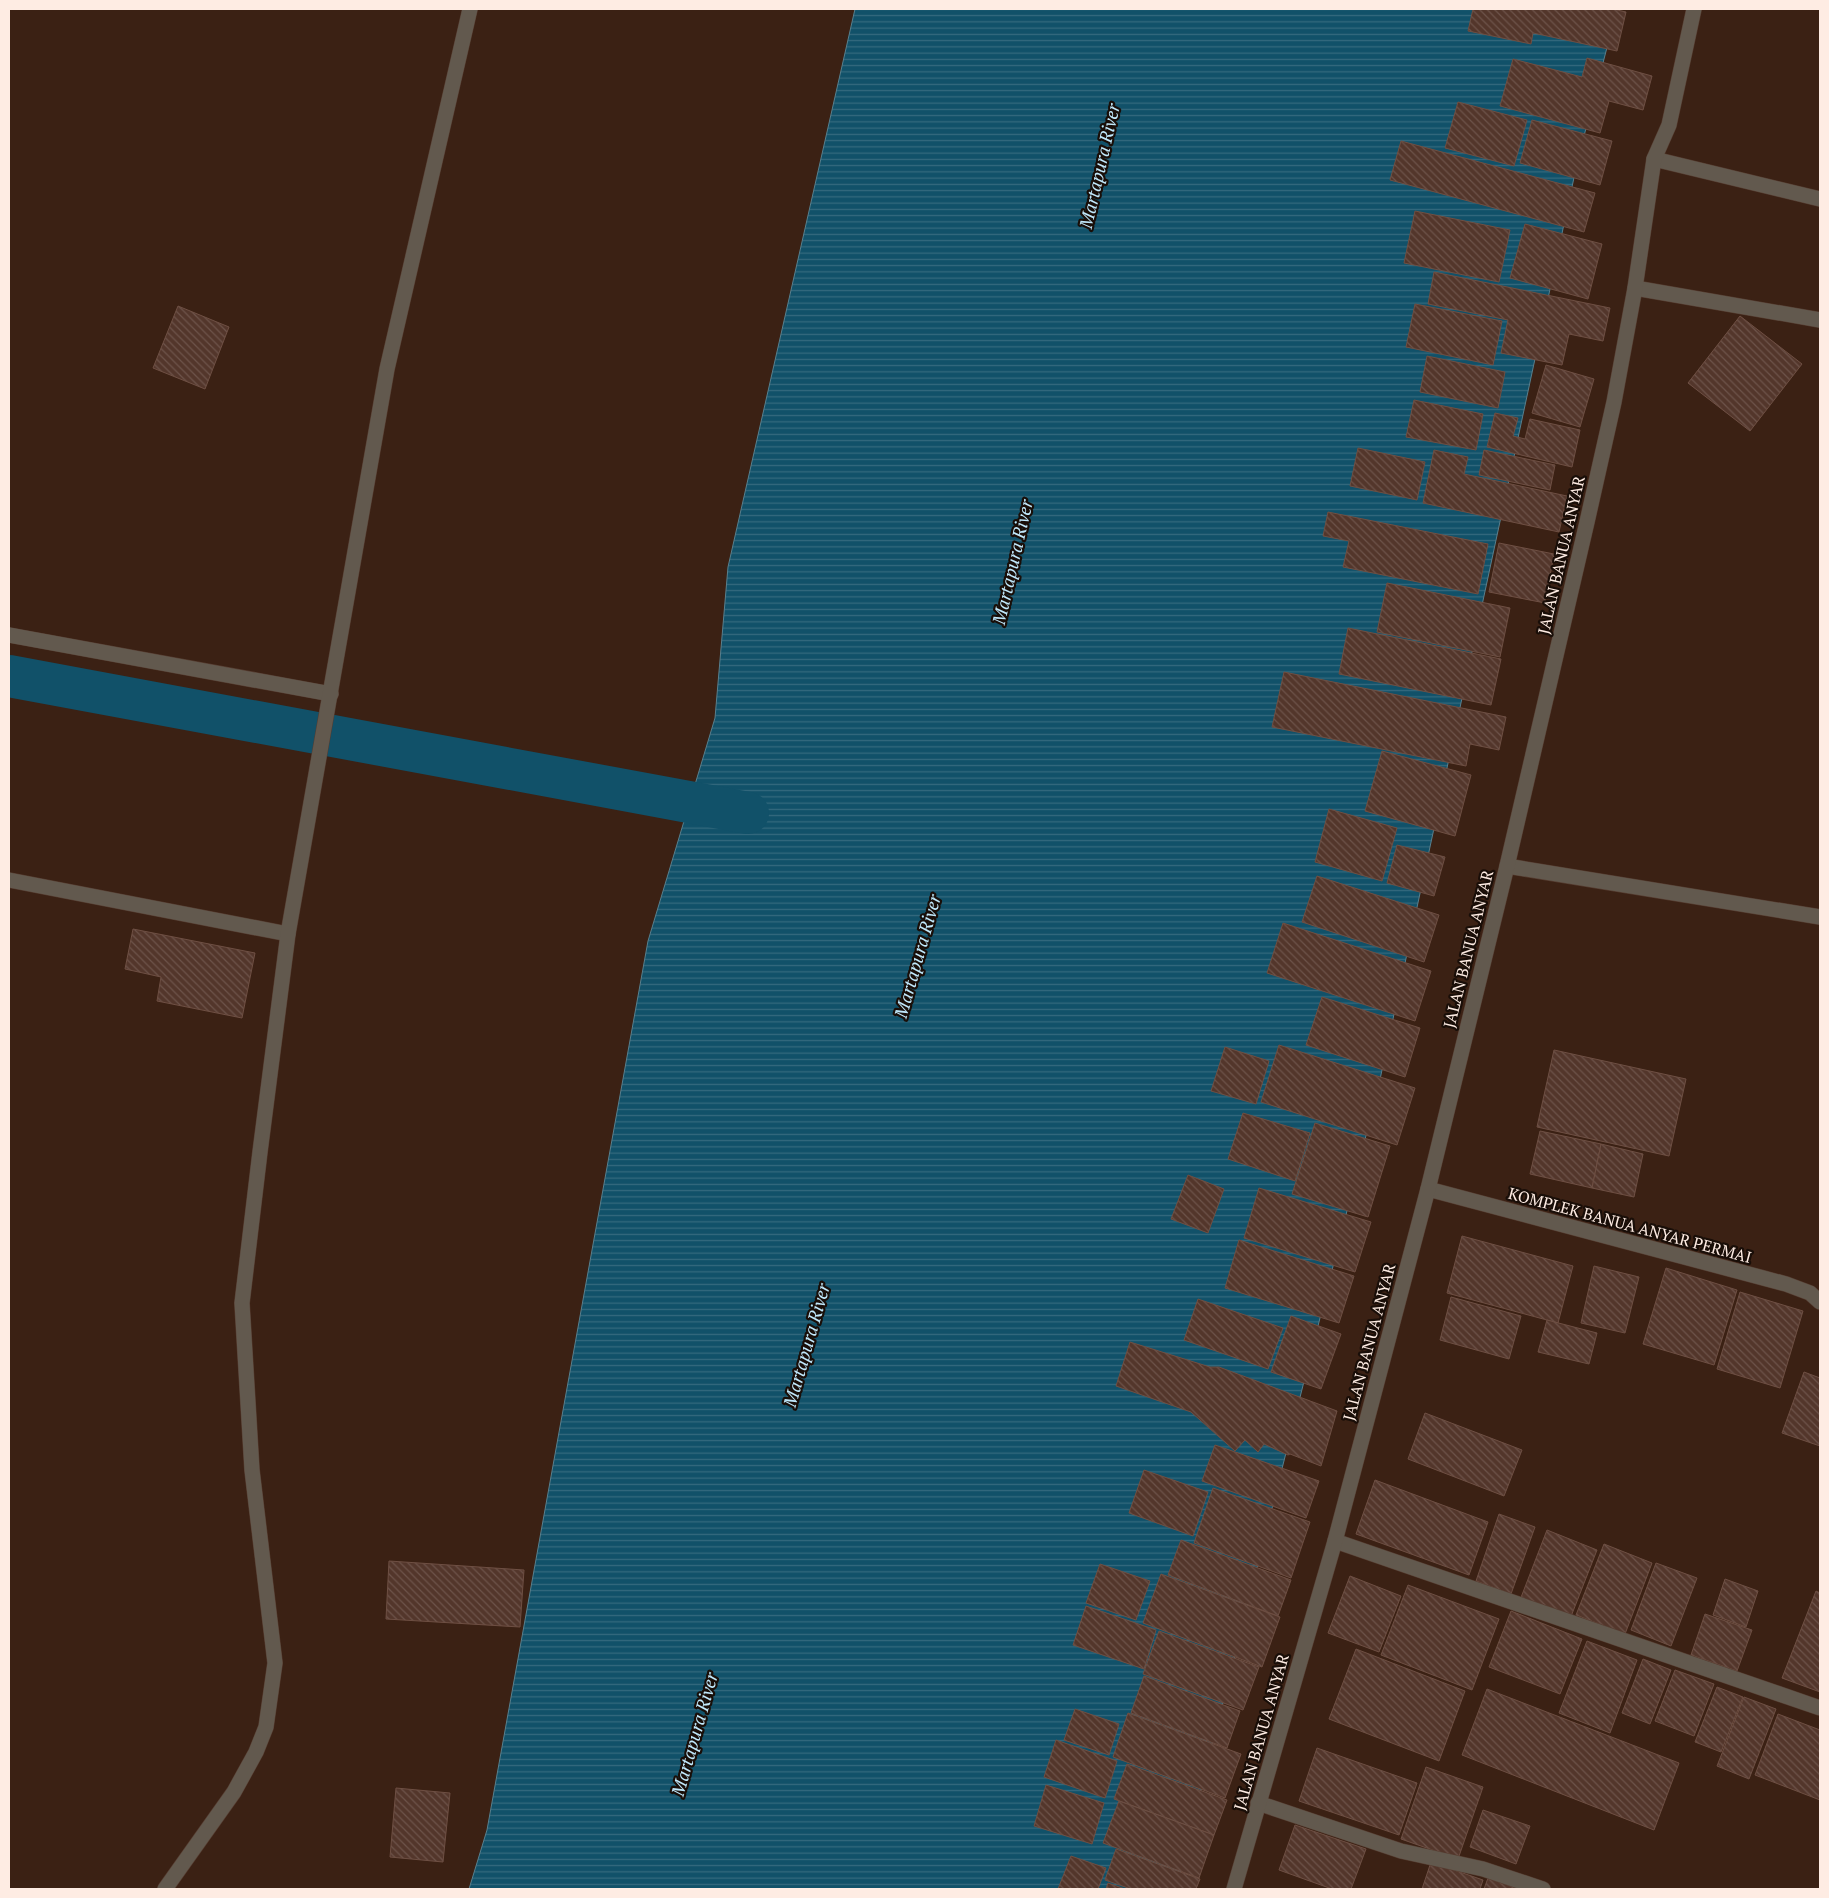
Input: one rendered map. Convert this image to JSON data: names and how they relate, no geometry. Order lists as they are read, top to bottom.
{
  "streets": {
    "street": ["JALAN BANUA ANYAR", "KOMPLEK BANUA ANYAR PERMAI"]
  },
  "crossings": [
    ["JALAN BANUA ANYAR", "KOMPLEK BANUA ANYAR PERMAI"]
  ],
  "water": ["Martapura River"]
}
